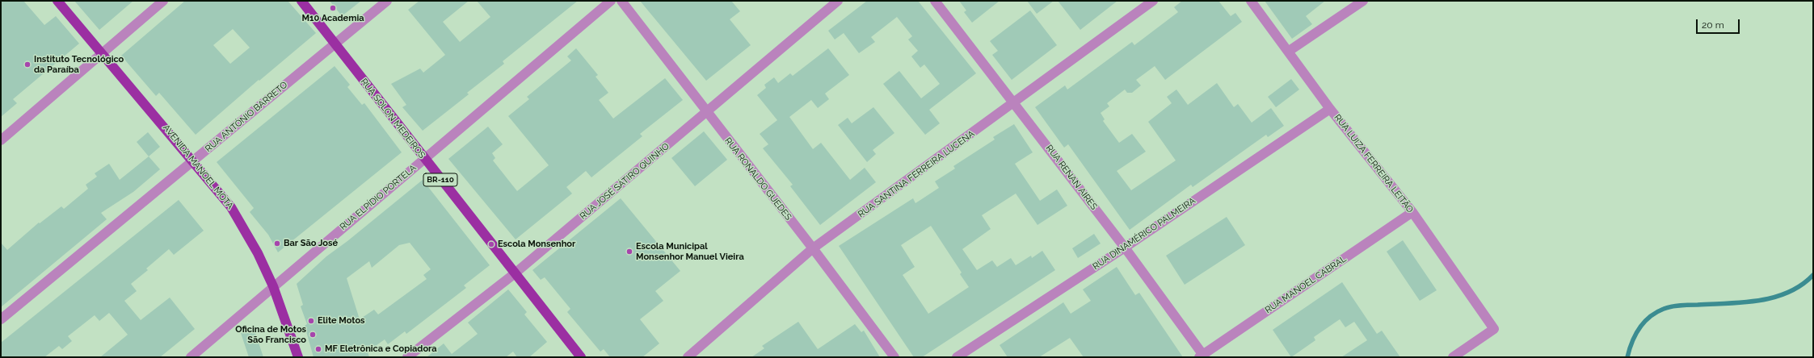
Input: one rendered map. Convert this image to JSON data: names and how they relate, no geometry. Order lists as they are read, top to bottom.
{
  "streets": {
    "main road": ["RUA SOLON MEDEIROS", "AVENIDA MANOEL MOTA", "BR-110"],
    "street": [
      "RUA ANTÓNIO BARRETO",
      "RUA LUIZA FERREIRA LEITÃO",
      "RUA SANTINA FERREIRA LUCENA",
      "RUA RENAN AIRES",
      "RUA RONALDO GUEDES",
      "RUA JOSÉ SÁTIRO QUINHO",
      "RUA ELPÍDIO PORTELA",
      "RUA DINAMÉRICO PALMEIRA",
      "RUA MANOEL CABRAL"
    ]
  },
  "crossings": [
    ["RUA ANTÓNIO BARRETO", "RUA SOLON MEDEIROS"],
    ["RUA ANTÓNIO BARRETO", "AVENIDA MANOEL MOTA"],
    ["RUA SOLON MEDEIROS", "RUA JOSÉ SÁTIRO QUINHO"],
    ["RUA SOLON MEDEIROS", "RUA ELPÍDIO PORTELA"],
    ["RUA LUIZA FERREIRA LEITÃO", "RUA DINAMÉRICO PALMEIRA"],
    ["RUA LUIZA FERREIRA LEITÃO", "RUA MANOEL CABRAL"],
    ["AVENIDA MANOEL MOTA", "RUA ELPÍDIO PORTELA"],
    ["RUA SANTINA FERREIRA LUCENA", "RUA RENAN AIRES"],
    ["RUA SANTINA FERREIRA LUCENA", "RUA RONALDO GUEDES"],
    ["RUA RENAN AIRES", "RUA DINAMÉRICO PALMEIRA"],
    ["RUA RENAN AIRES", "RUA MANOEL CABRAL"],
    ["RUA RONALDO GUEDES", "RUA JOSÉ SÁTIRO QUINHO"]
  ],
  "places": [
    "M10 Academia",
    "Instituto Tecnológico da Paraíba",
    "Bar São José",
    "Escola Monsenhor",
    "Escola Municipal Monsenhor Manuel Vieira",
    "Elite Motos",
    "Oficina de Motos São Francisco",
    "MF Eletrônica e Copiadora"
  ],
  "scale_bar": "20 m"
}
